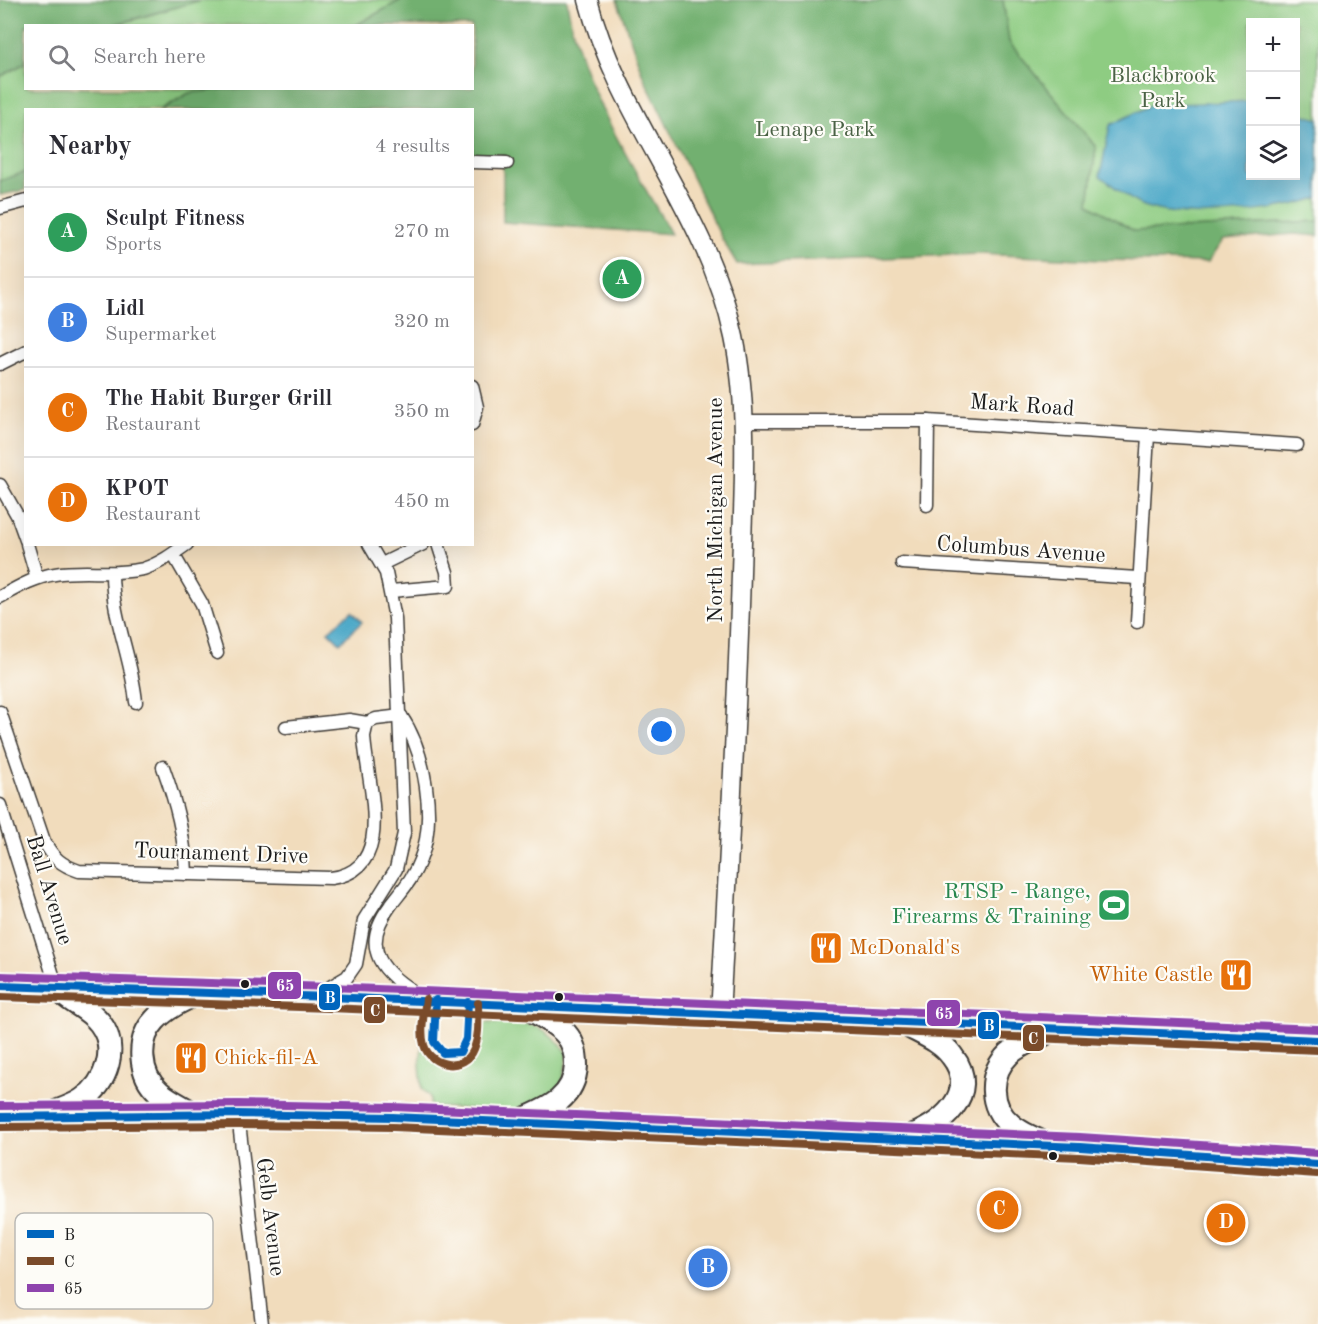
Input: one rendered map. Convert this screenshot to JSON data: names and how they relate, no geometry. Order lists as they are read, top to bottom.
{
  "streets": {
    "street": [
      "Mark Road",
      "North Michigan Avenue",
      "Columbus Avenue",
      "Tournament Drive",
      "Ball Avenue",
      "Gelb Avenue"
    ]
  },
  "crossings": [
    ["Mark Road", "North Michigan Avenue"]
  ],
  "parks": ["Blackbrook Park", "Lenape Park"],
  "places": {
    "sports": ["RTSP - Range, Firearms & Training"],
    "restaurant": ["McDonald's", "White Castle", "Chick-fil-A"]
  },
  "lines": ["transit line 65", "transit line B", "transit line C"],
  "legend": ["B", "C", "65"],
  "page": {
    "map_buttons": ["+", "−"],
    "search": "Search here",
    "heading": ["Nearby", "4 results"],
    "list": [
      {
        "mark": "A",
        "name": "Sculpt Fitness",
        "note": "Sports",
        "value": "270 m"
      },
      {
        "mark": "B",
        "name": "Lidl",
        "note": "Supermarket",
        "value": "320 m"
      },
      {
        "mark": "C",
        "name": "The Habit Burger Grill",
        "note": "Restaurant",
        "value": "350 m"
      },
      {
        "mark": "D",
        "name": "KPOT",
        "note": "Restaurant",
        "value": "450 m"
      }
    ],
    "pins": [
      "A",
      "C",
      "D",
      "B"
    ]
  }
}
